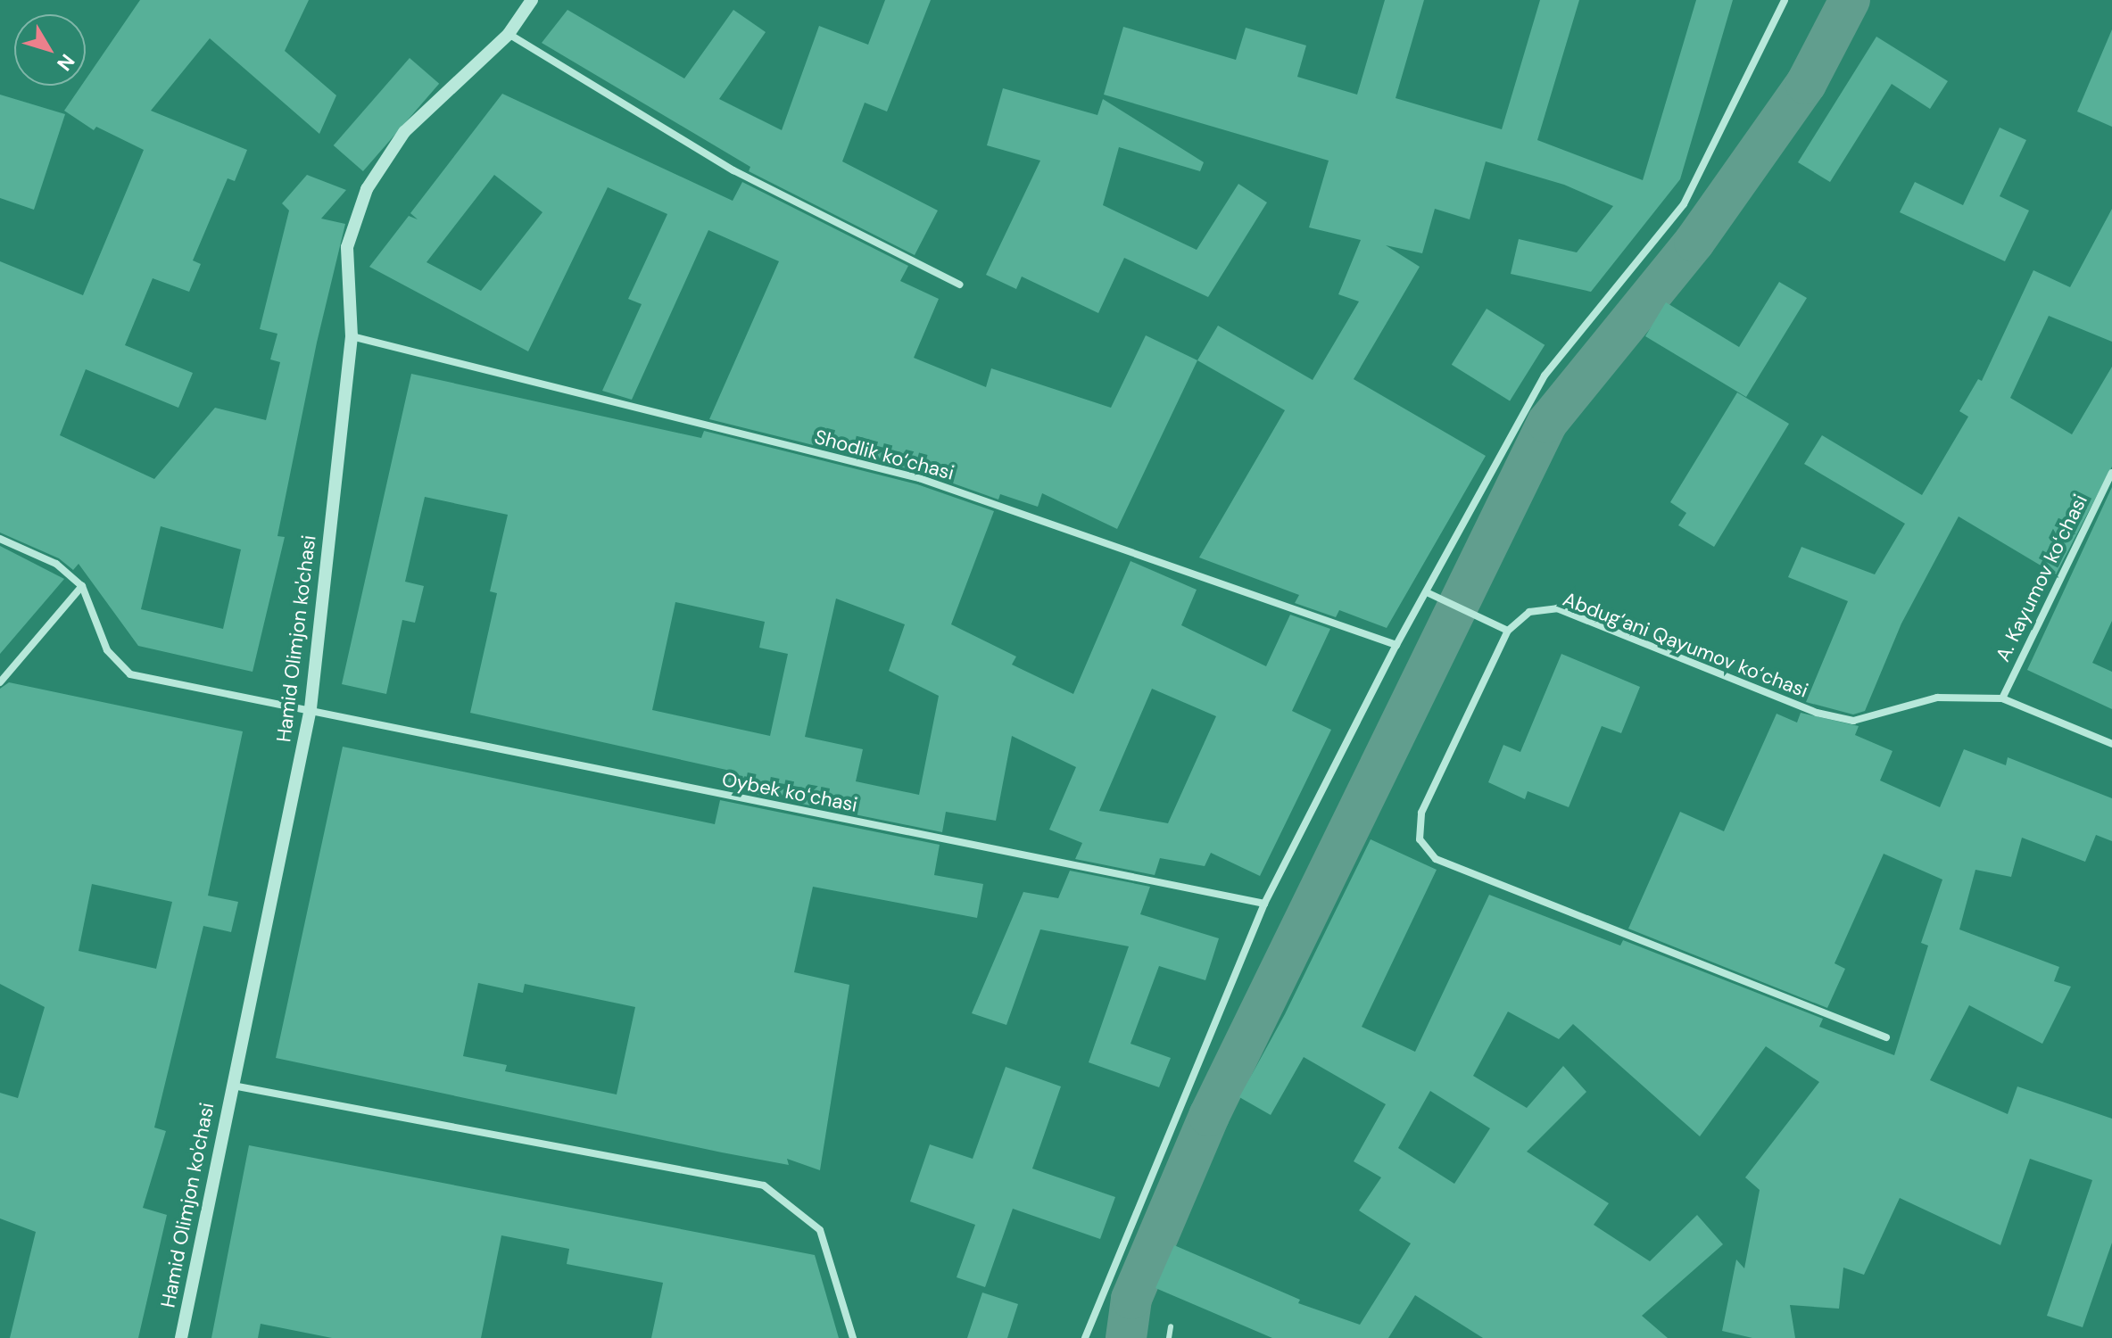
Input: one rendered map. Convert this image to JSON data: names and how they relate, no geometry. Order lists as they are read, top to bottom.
{
  "streets": {
    "street": [
      "Shodlik ko‘chasi",
      "A. Kayumov koʻchasi",
      "Hamid Olimjon ko'chasi",
      "Abdug‘ani Qayumov ko‘chasi",
      "Oybek koʻchasi"
    ]
  },
  "crossings": [
    ["Shodlik ko‘chasi", "Hamid Olimjon ko'chasi"],
    ["A. Kayumov koʻchasi", "Abdug‘ani Qayumov ko‘chasi"],
    ["Hamid Olimjon ko'chasi", "Oybek koʻchasi"]
  ],
  "north": "bottom right"
}
